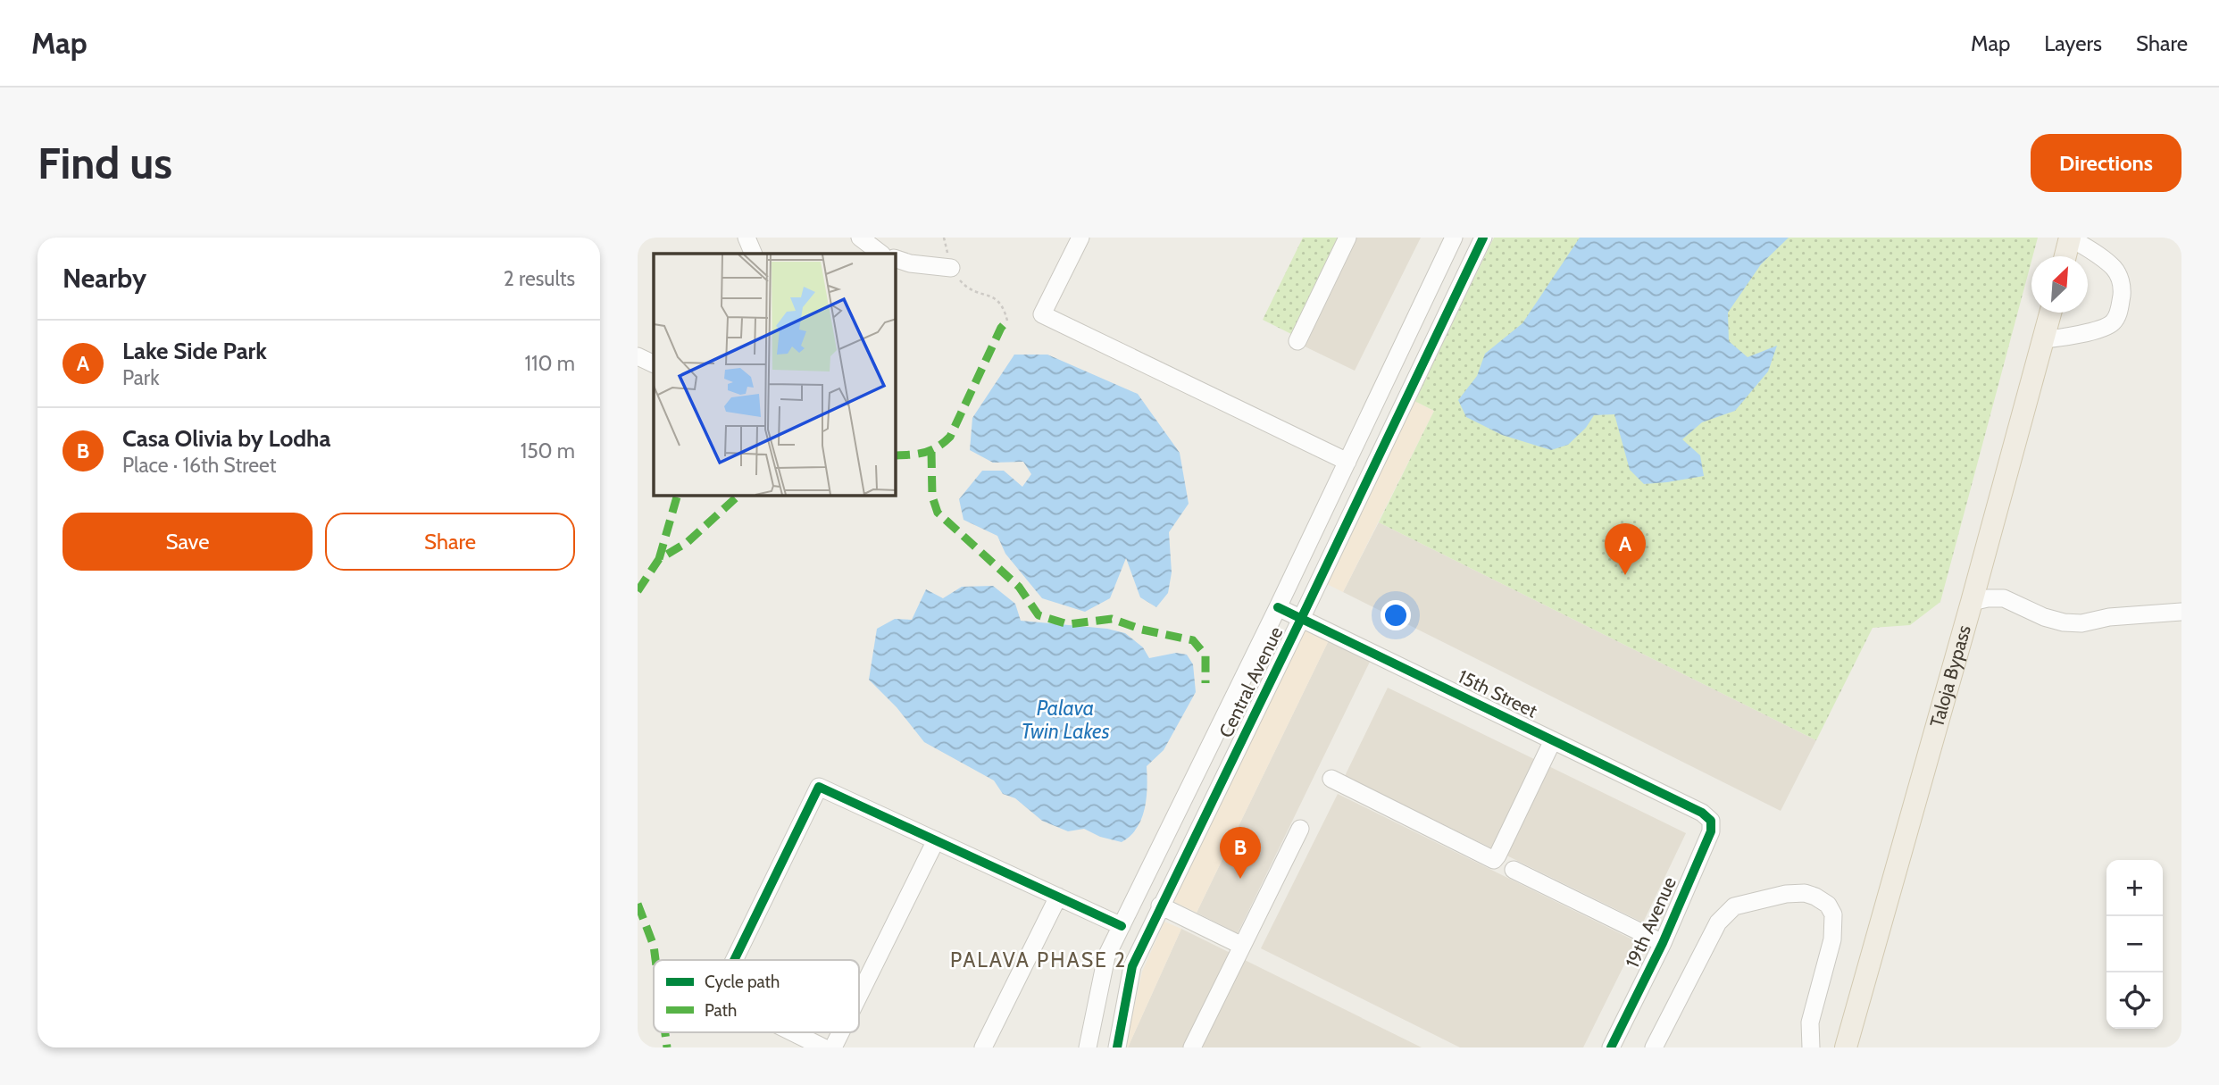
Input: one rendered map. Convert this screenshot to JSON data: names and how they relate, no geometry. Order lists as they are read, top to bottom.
{
  "streets": {
    "main road": ["Taloja Bypass"],
    "street": ["Central Avenue", "15th Street", "19th Avenue"]
  },
  "crossings": [
    ["Central Avenue", "15th Street"],
    ["15th Street", "19th Avenue"]
  ],
  "districts": ["PALAVA PHASE 2"],
  "water": ["Palava Twin Lakes"],
  "legend": ["Cycle path", "Path"],
  "north": "top right",
  "page": {
    "header": "Map",
    "nav": ["Map", "Layers", "Share"],
    "buttons": [
      "Directions",
      ["Save", "Share"]
    ],
    "title": "Find us",
    "heading": ["Nearby", "2 results"],
    "list": [
      {
        "mark": "A",
        "name": "Lake Side Park",
        "note": "Park",
        "value": "110 m"
      },
      {
        "mark": "B",
        "name": "Casa Olivia by Lodha",
        "note": "Place · 16th Street",
        "value": "150 m"
      }
    ],
    "pins": ["A", "B"],
    "map_buttons": ["+", "−"]
  }
}
